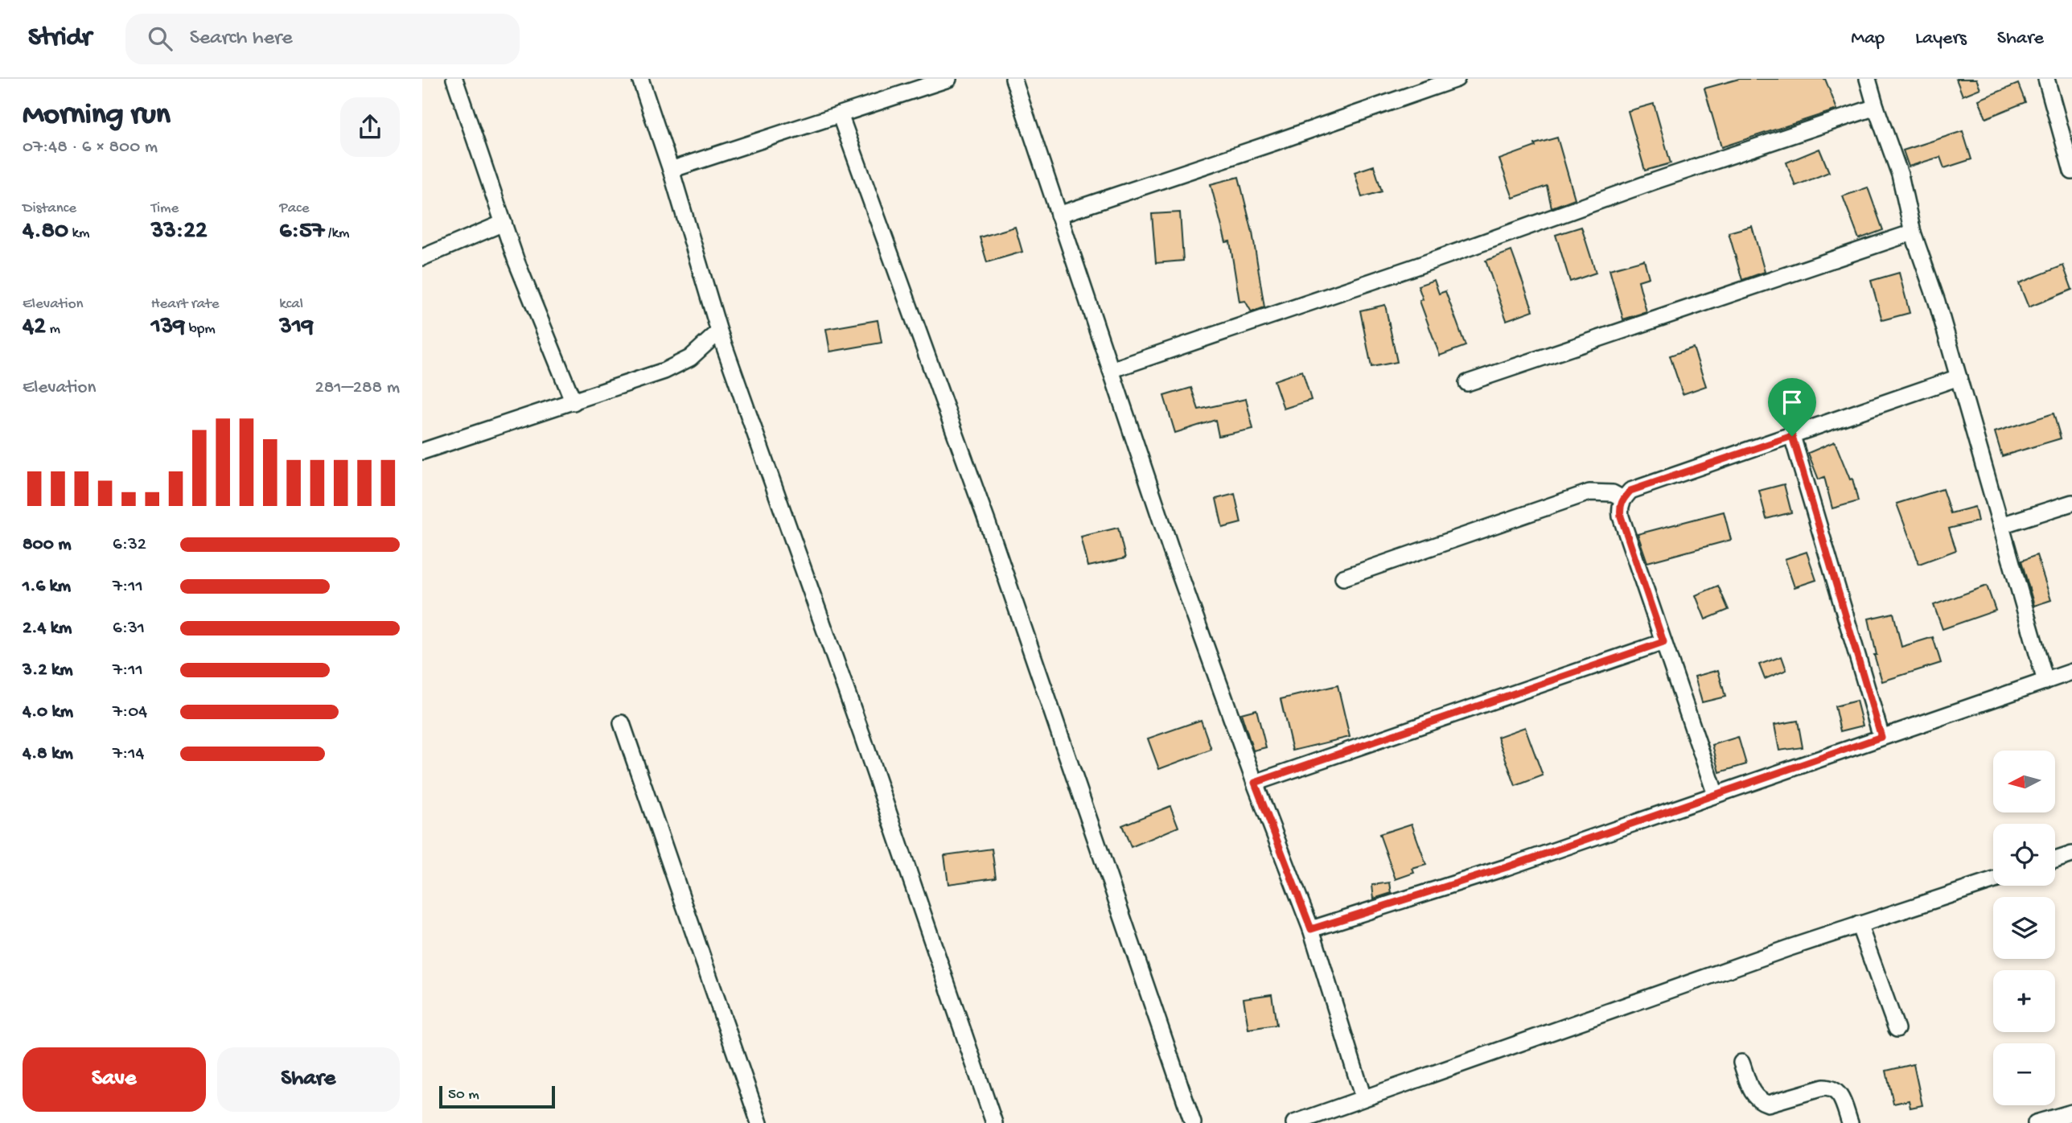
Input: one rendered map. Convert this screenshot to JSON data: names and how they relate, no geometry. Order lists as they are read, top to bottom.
{
  "scale_bar": "50 m",
  "north": "left",
  "page": {
    "header": "Stridr",
    "search": "Search here",
    "nav": ["Map", "Layers", "Share"],
    "heading": ["Morning run", "07:48 · 6 × 800 m"],
    "stats": [
      ["Distance", "4.80 km"],
      ["Time", "33:22"],
      ["Pace", "6:57 /km"],
      ["Elevation", "42 m"],
      ["Heart rate", "139 bpm"],
      ["kcal", "319"]
    ],
    "chart": ["Elevation", "281–288 m"],
    "list": [
      {
        "name": "800 m",
        "note": "6:32"
      },
      {
        "name": "1.6 km",
        "note": "7:11"
      },
      {
        "name": "2.4 km",
        "note": "6:31"
      },
      {
        "name": "3.2 km",
        "note": "7:11"
      },
      {
        "name": "4.0 km",
        "note": "7:04"
      },
      {
        "name": "4.8 km",
        "note": "7:14"
      }
    ],
    "map_buttons": ["+", "−"],
    "buttons": ["Save", "Share"],
    "scale": "50 m"
  }
}
